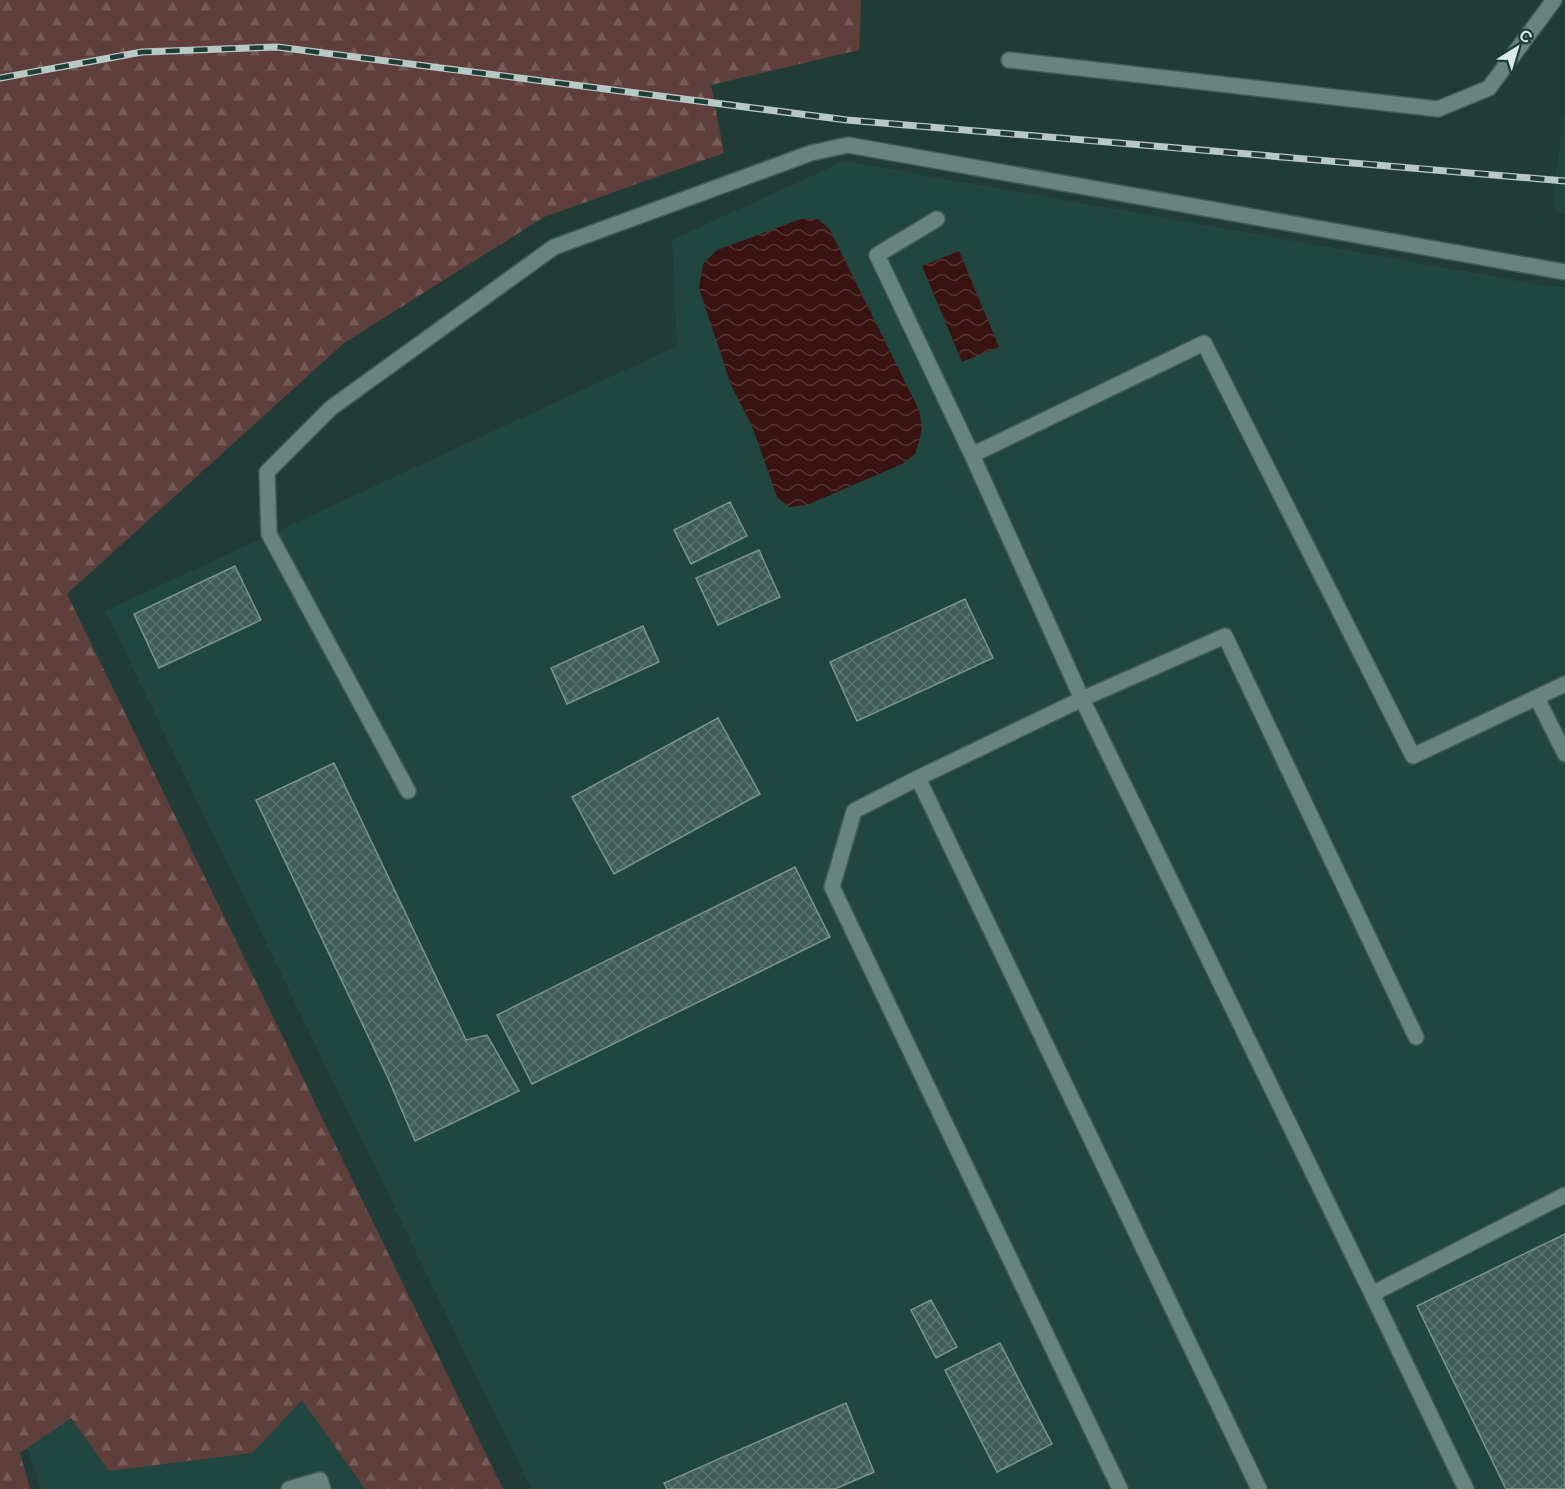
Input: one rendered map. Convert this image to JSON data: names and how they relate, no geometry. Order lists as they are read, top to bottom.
{
  "north": "top right"
}
